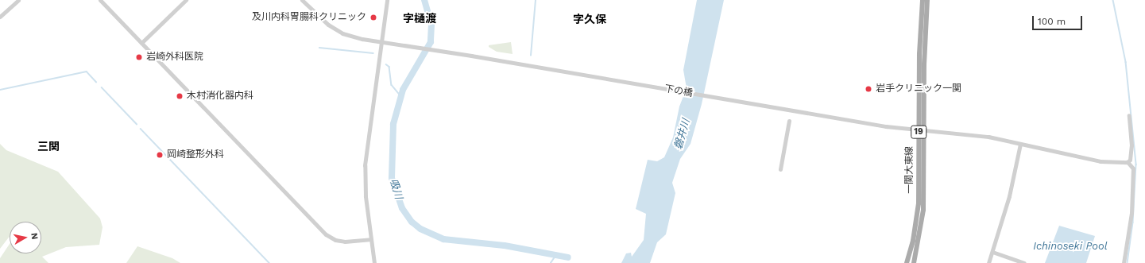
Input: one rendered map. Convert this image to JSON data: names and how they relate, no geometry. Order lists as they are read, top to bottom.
{
  "streets": {
    "main road": ["19", "一関大東線"],
    "street": ["下の橋"]
  },
  "crossings": [
    ["下の橋", "一関大東線"]
  ],
  "districts": ["字樋渡", "字久保", "三関"],
  "water": ["磐井川", "吸川", "Ichinoseki Pool"],
  "places": [
    "及川内科胃腸科クリニック",
    "岩崎外科医院",
    "岩手クリニック一関",
    "木村消化器内科",
    "岡崎整形外科"
  ],
  "scale_bar": "100 m",
  "north": "right"
}
